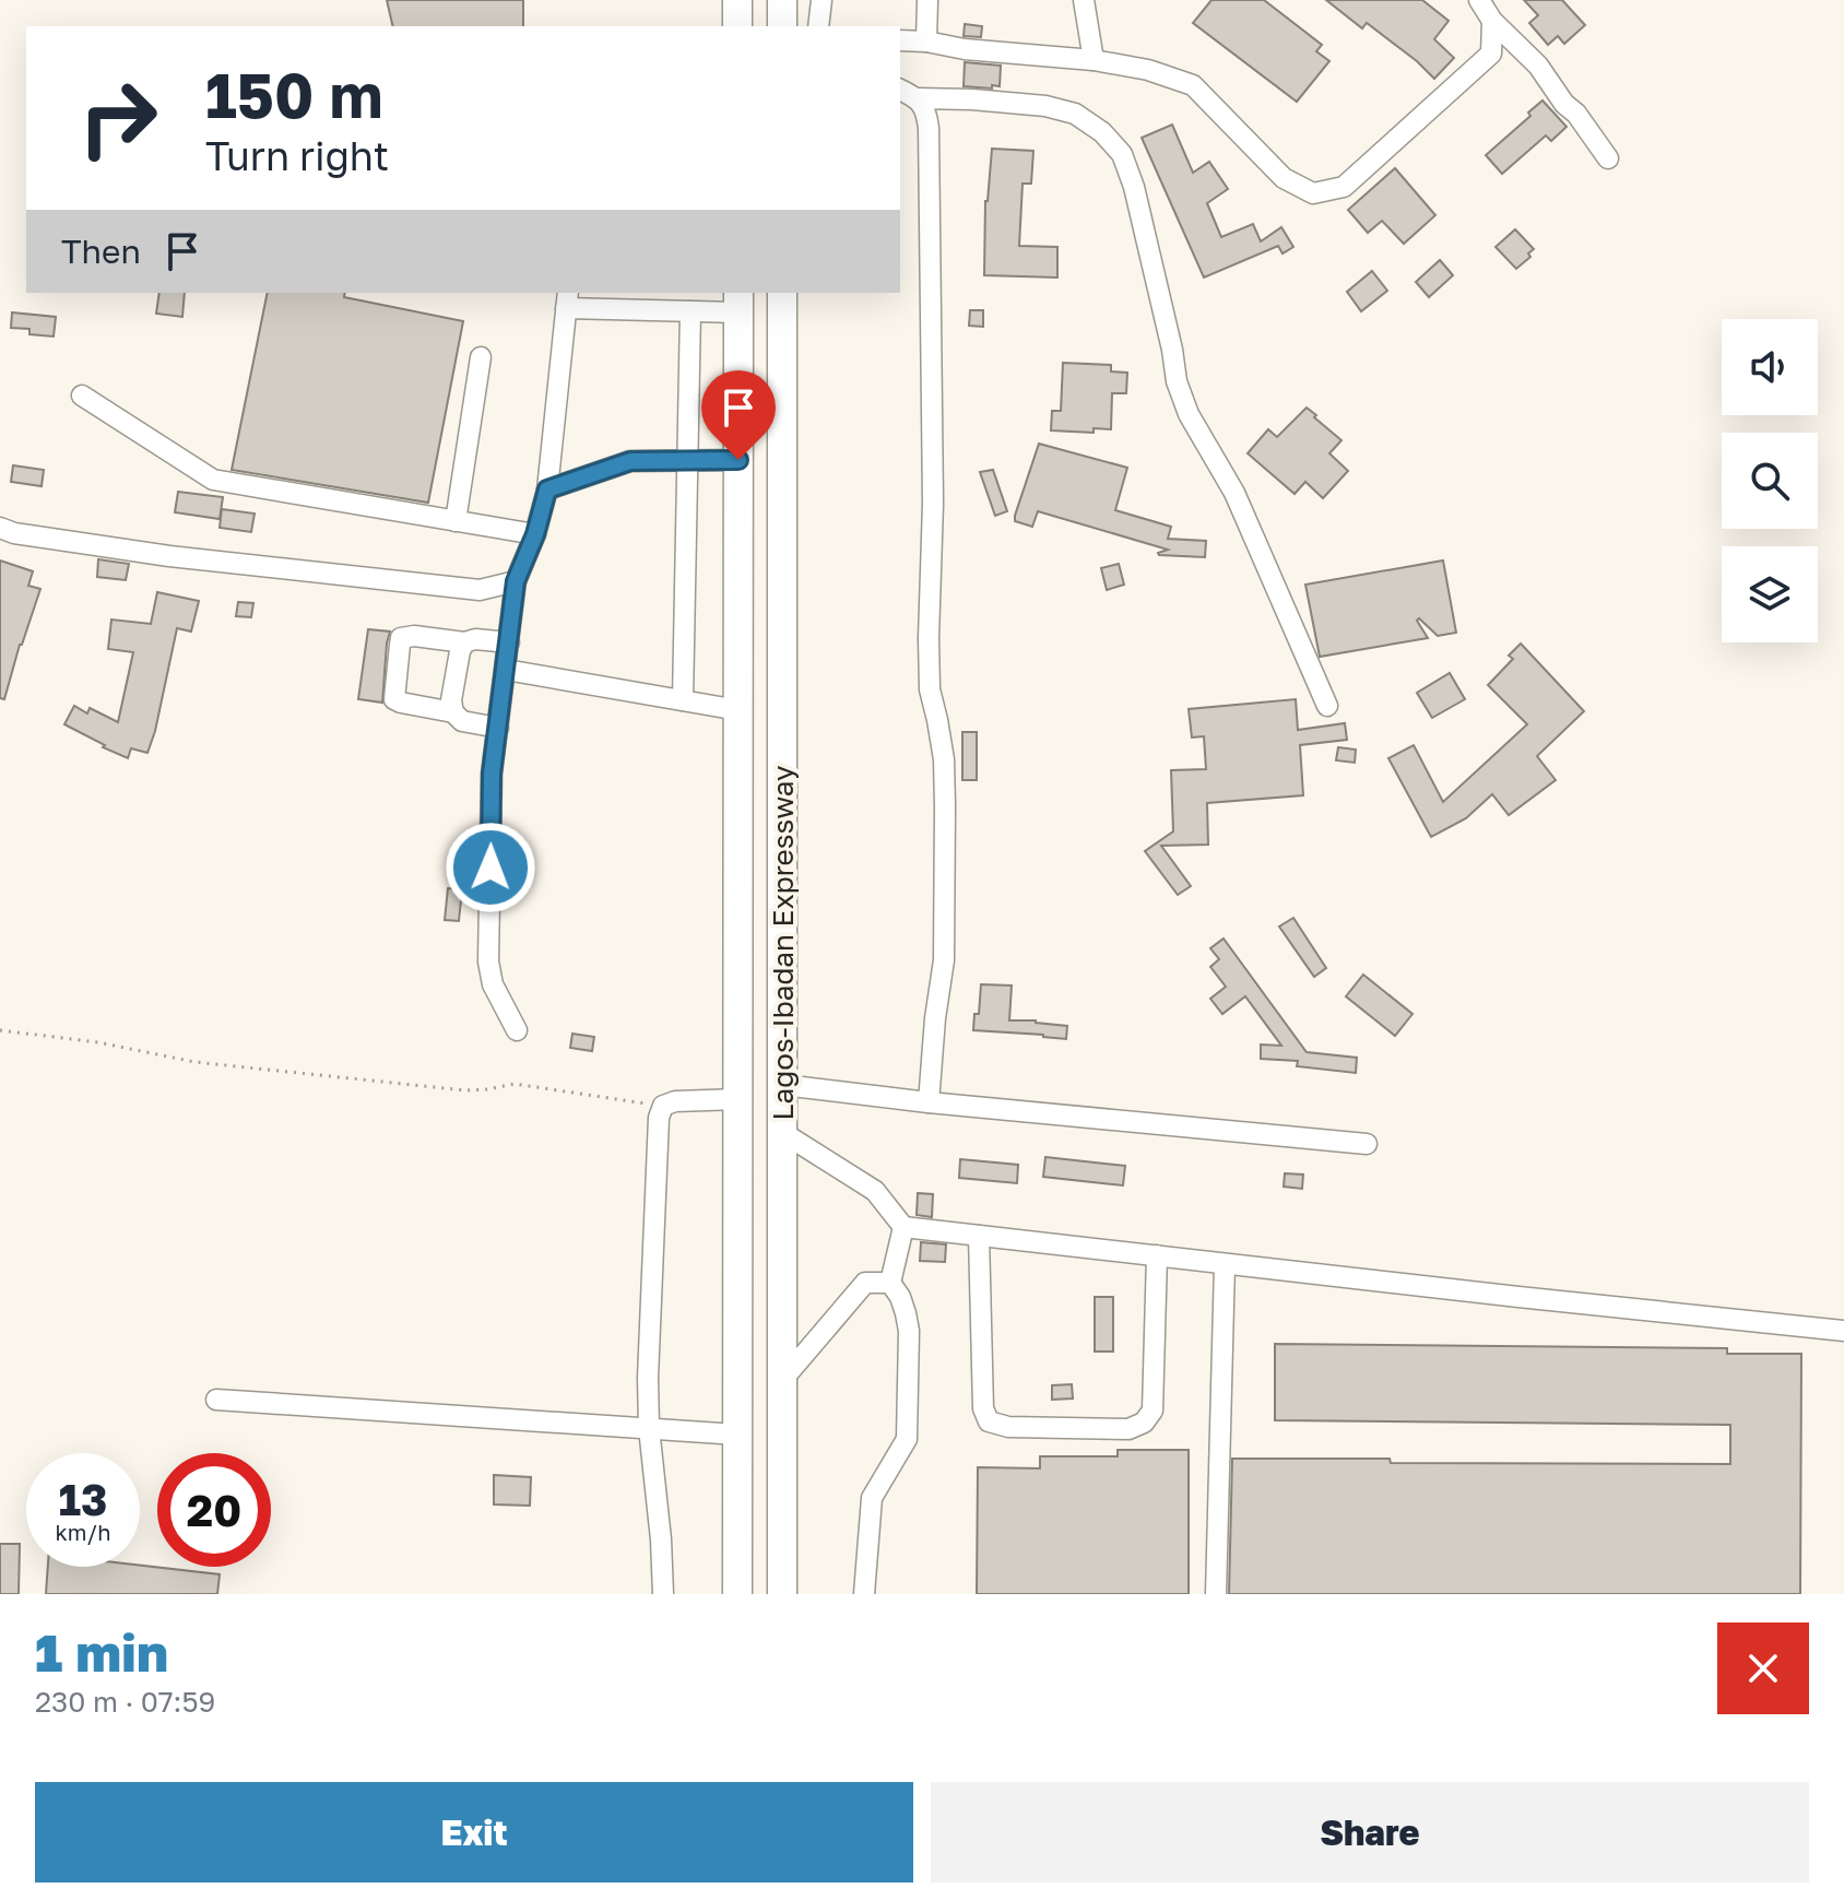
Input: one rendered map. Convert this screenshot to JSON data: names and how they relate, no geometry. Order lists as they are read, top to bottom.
{
  "streets": {
    "highway": ["Lagos-Ibadan Expressway"]
  },
  "page": {
    "turn": ["150 m", "Turn right"],
    "then": "Then",
    "speed": "13 km/h",
    "limit": "20",
    "heading": ["1 min", "230 m · 07:59"],
    "buttons": ["Exit", "Share"]
  }
}
